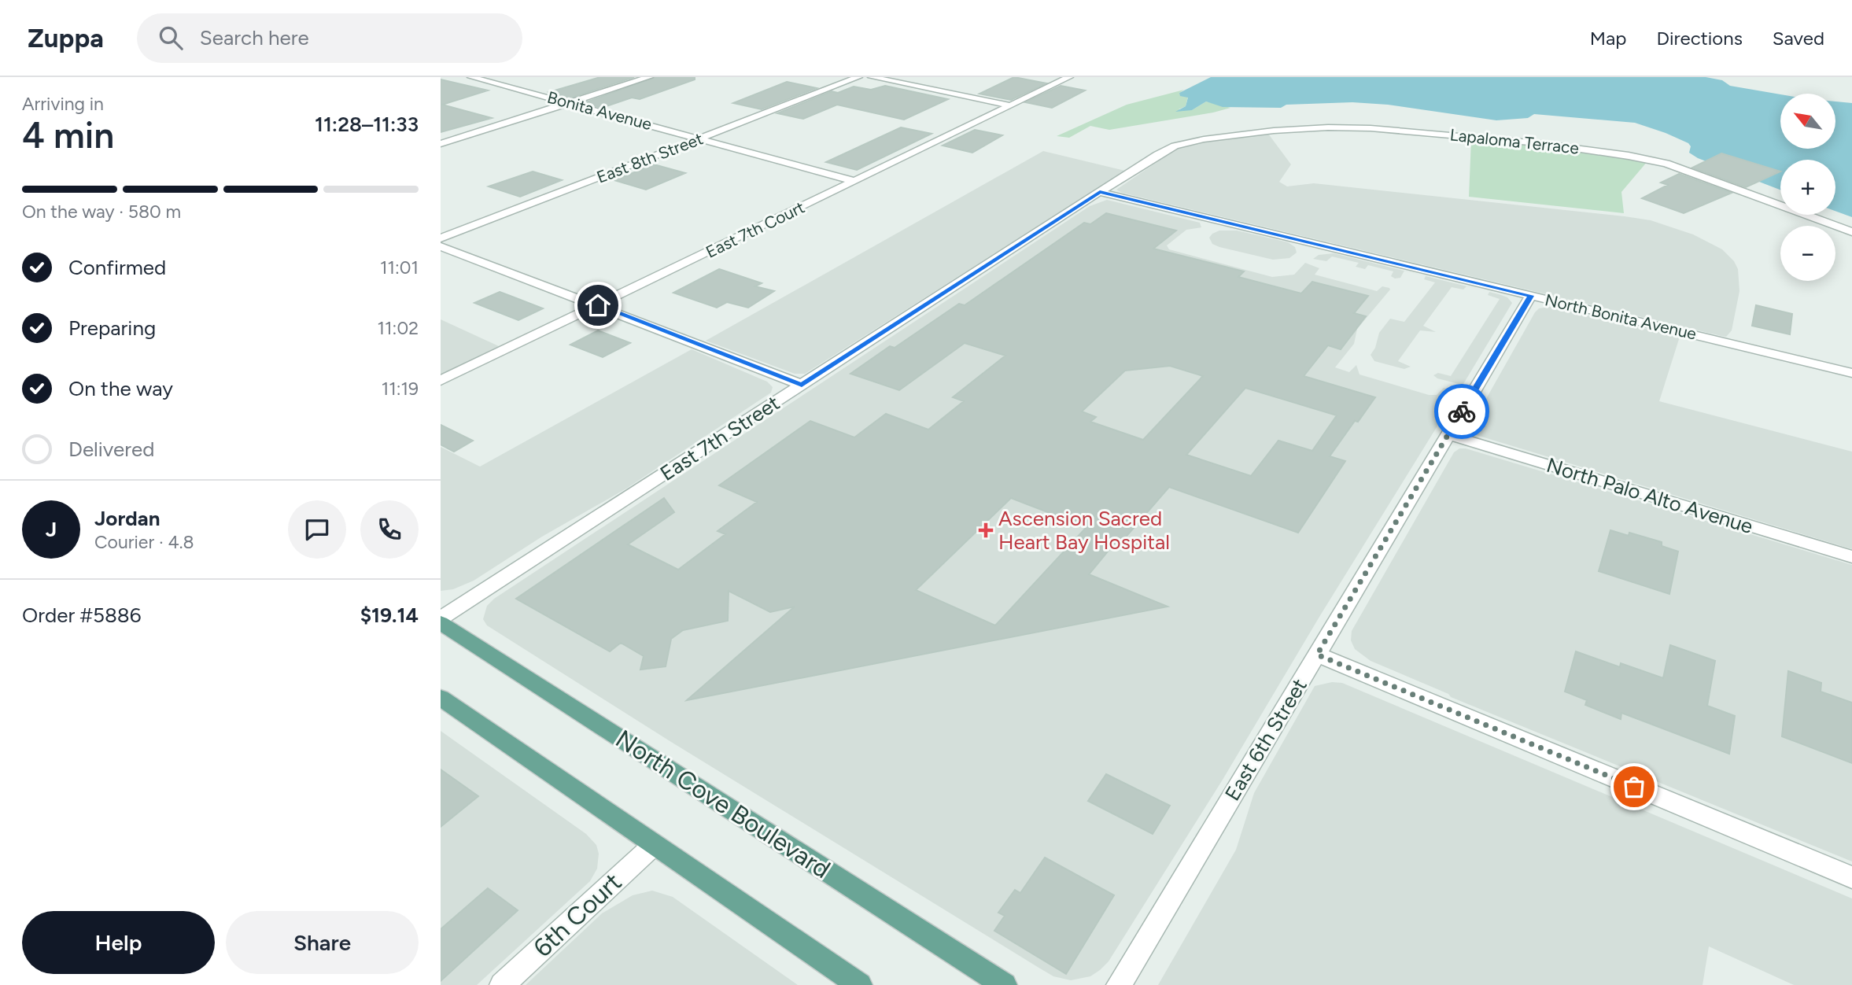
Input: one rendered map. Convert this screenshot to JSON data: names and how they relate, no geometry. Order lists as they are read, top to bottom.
{
  "streets": {
    "main road": ["North Cove Boulevard"],
    "street": [
      "Bonita Avenue",
      "Lapaloma Terrace",
      "East 8th Street",
      "East 7th Court",
      "North Bonita Avenue",
      "East 7th Street",
      "North Palo Alto Avenue",
      "East 6th Street",
      "6th Court"
    ]
  },
  "crossings": [
    ["Bonita Avenue", "East 8th Street"],
    ["Bonita Avenue", "East 7th Court"],
    ["Lapaloma Terrace", "East 7th Street"],
    ["North Bonita Avenue", "East 7th Street"],
    ["North Bonita Avenue", "East 6th Street"],
    ["North Palo Alto Avenue", "East 6th Street"]
  ],
  "places": {
    "health": ["Ascension Sacred Heart Bay Hospital"]
  },
  "north": "top left",
  "page": {
    "header": "Zuppa",
    "search": "Search here",
    "nav": ["Map", "Directions", "Saved"],
    "heading": ["4 min", "Arriving in", "11:28–11:33"],
    "panel": [
      "Jordan",
      "Courier · 4.8",
      "Order #5886",
      "$19.14"
    ],
    "map_buttons": ["+", "−"],
    "bar": "On the way · 580 m",
    "list": [
      ["Confirmed", "11:01"],
      ["Preparing", "11:02"],
      ["On the way", "11:19"],
      "Delivered"
    ],
    "round": "J",
    "buttons": ["Help", "Share"]
  }
}
